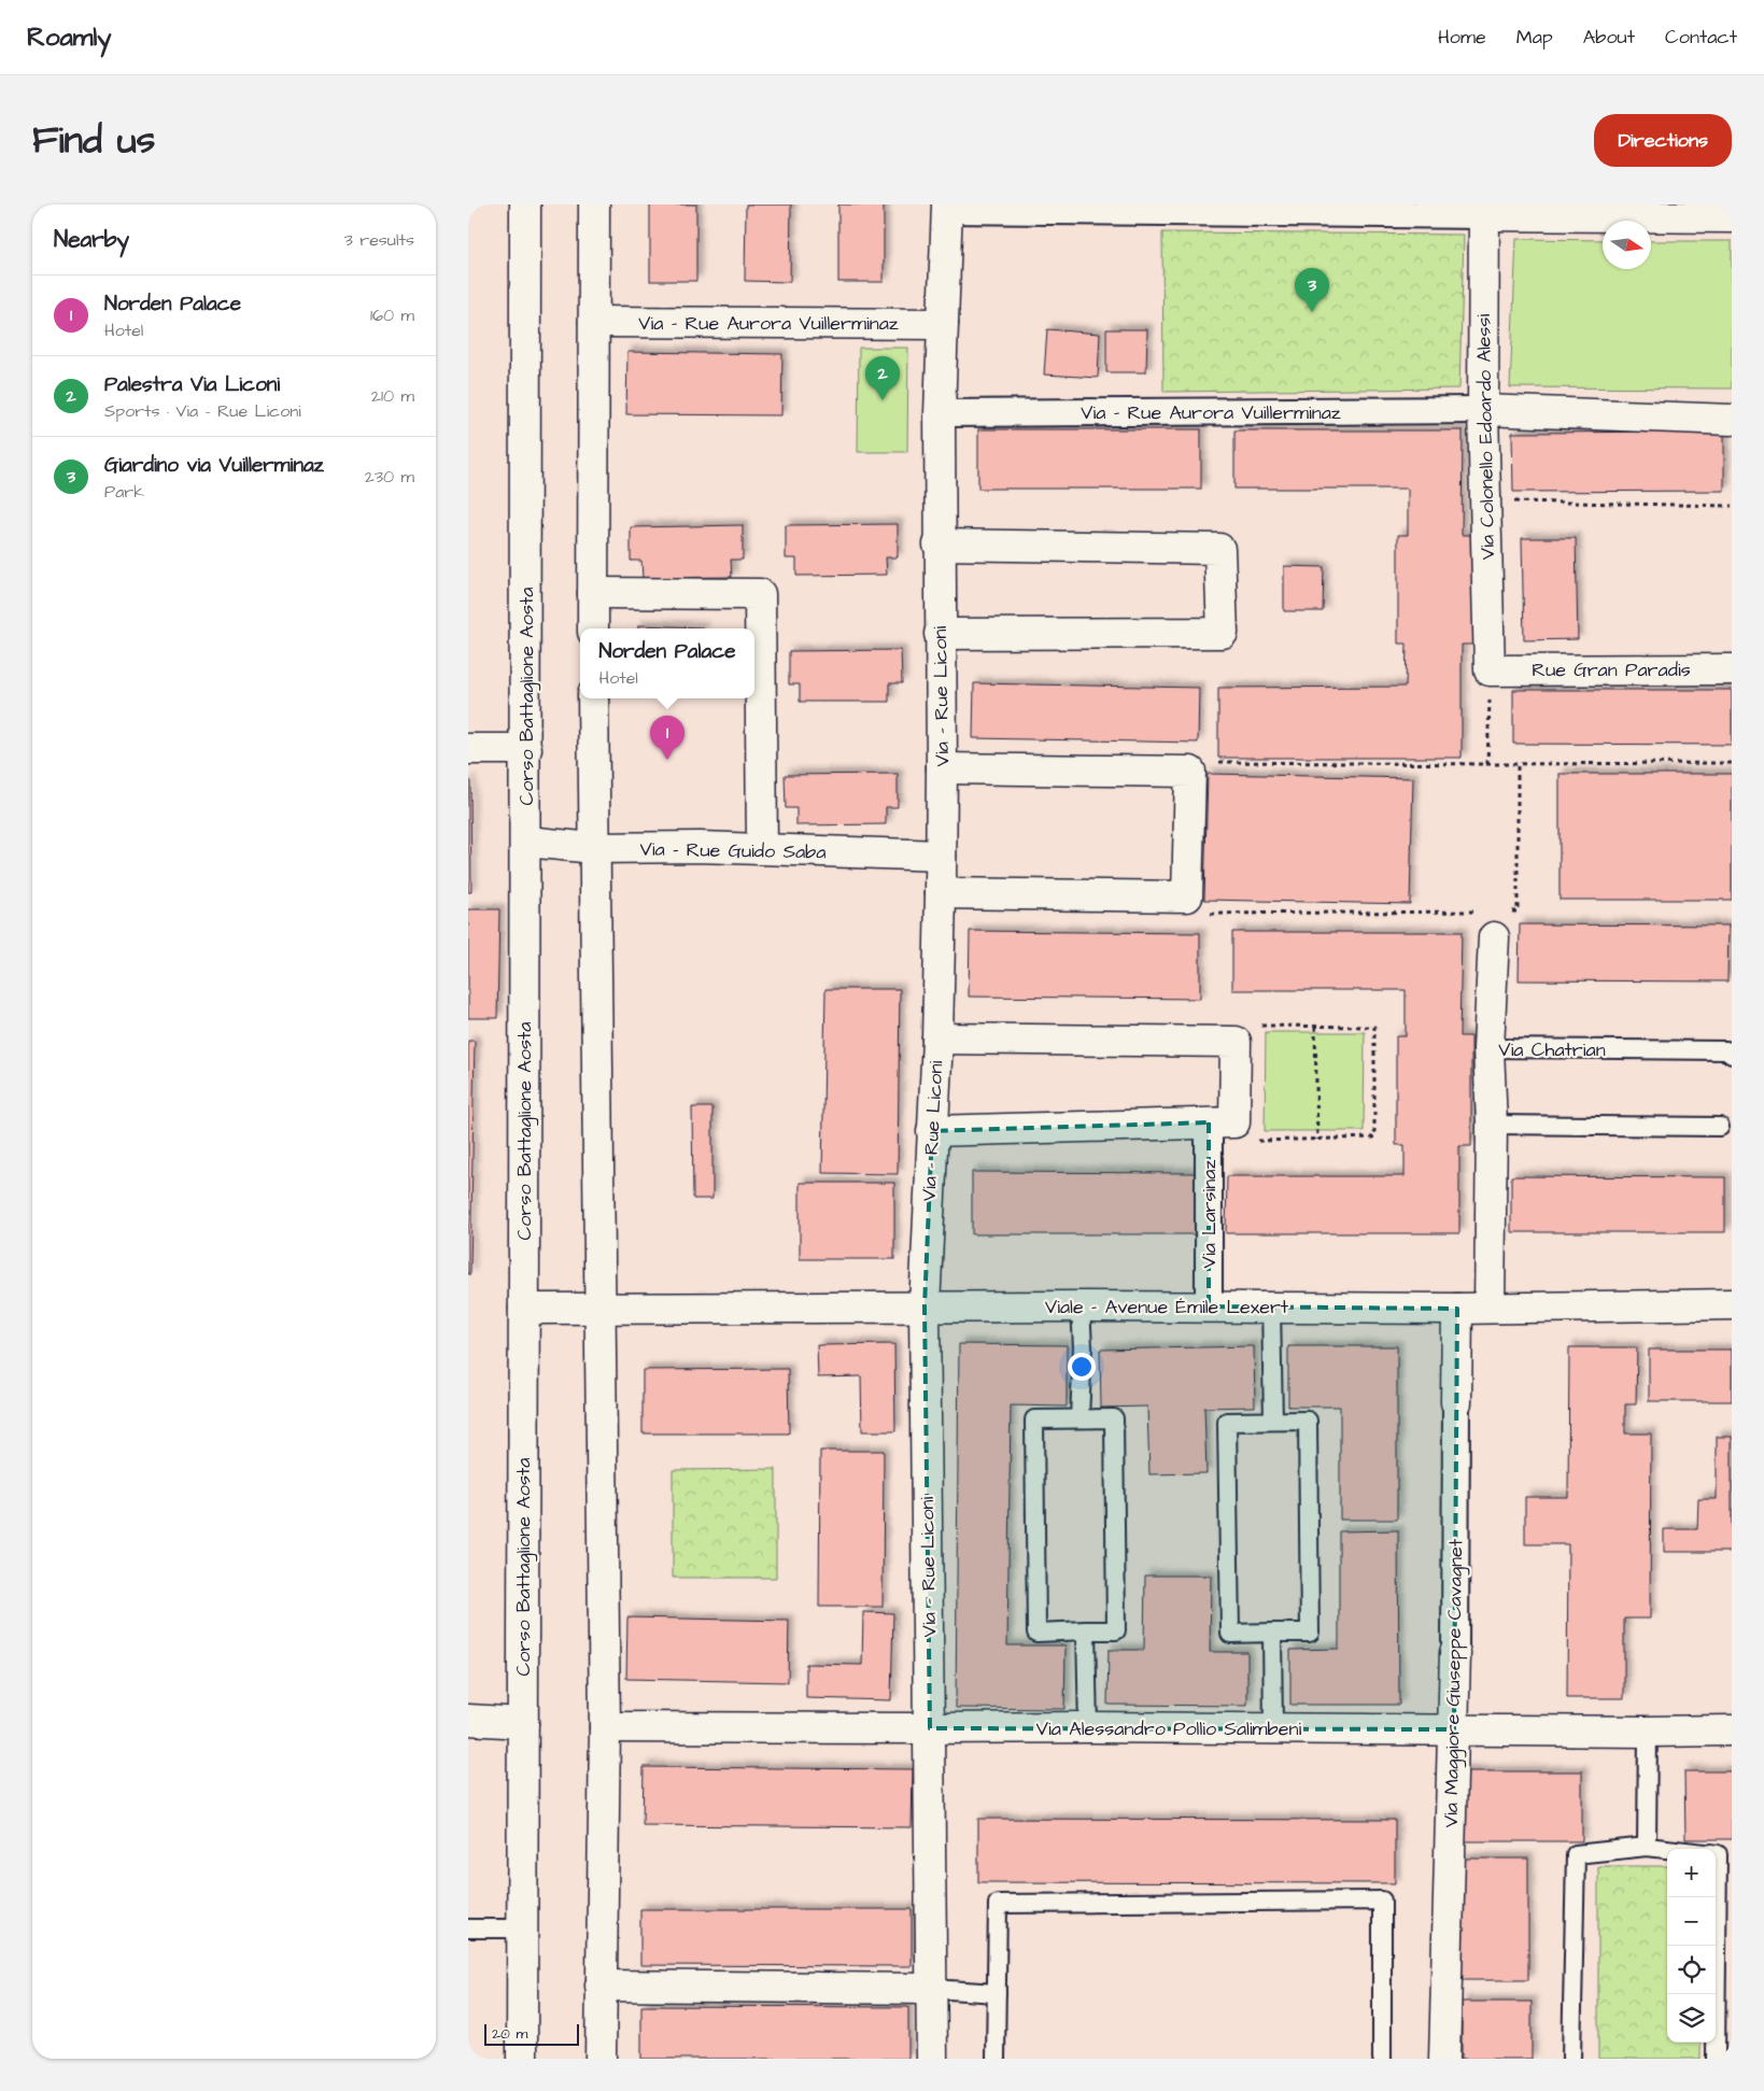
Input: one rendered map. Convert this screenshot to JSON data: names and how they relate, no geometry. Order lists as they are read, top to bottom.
{
  "streets": {
    "street": [
      "Via - Rue Aurora Vuillerminaz",
      "Via Colonello Edoardo Alessi",
      "Rue Gran Paradis",
      "Corso Battaglione Aosta",
      "Via - Rue Liconi",
      "Via - Rue Guido Saba",
      "Via Chatrian",
      "Via Larsinaz",
      "Viale - Avenue Émile Lexert",
      "Via Maggiore Giuseppe Cavagnet",
      "Via Alessandro Pollio Salimbeni"
    ]
  },
  "crossings": [
    ["Via - Rue Aurora Vuillerminaz", "Via Colonello Edoardo Alessi"],
    ["Via - Rue Aurora Vuillerminaz", "Via - Rue Liconi"],
    ["Via Colonello Edoardo Alessi", "Rue Gran Paradis"],
    ["Corso Battaglione Aosta", "Via - Rue Guido Saba"],
    ["Corso Battaglione Aosta", "Viale - Avenue Émile Lexert"],
    ["Via - Rue Liconi", "Via - Rue Guido Saba"],
    ["Via - Rue Liconi", "Viale - Avenue Émile Lexert"],
    ["Via - Rue Liconi", "Via Alessandro Pollio Salimbeni"],
    ["Via Chatrian", "Viale - Avenue Émile Lexert"],
    ["Via Larsinaz", "Viale - Avenue Émile Lexert"],
    ["Viale - Avenue Émile Lexert", "Via Maggiore Giuseppe Cavagnet"],
    ["Via Maggiore Giuseppe Cavagnet", "Via Alessandro Pollio Salimbeni"]
  ],
  "scale_bar": "20 m",
  "north": "right",
  "page": {
    "header": "Roamly",
    "nav": [
      "Home",
      "Map",
      "About",
      "Contact"
    ],
    "title": "Find us",
    "buttons": "Directions",
    "heading": ["Nearby", "3 results"],
    "pins": ["3", "2", "1"],
    "list": [
      {
        "mark": "1",
        "name": "Norden Palace",
        "note": "Hotel",
        "value": "160 m"
      },
      {
        "mark": "2",
        "name": "Palestra Via Liconi",
        "note": "Sports · Via - Rue Liconi",
        "value": "210 m"
      },
      {
        "mark": "3",
        "name": "Giardino via Vuillerminaz",
        "note": "Park",
        "value": "230 m"
      }
    ],
    "popup": ["Norden Palace", "Hotel"],
    "map_buttons": ["+", "−"],
    "scale": "20 m"
  }
}
